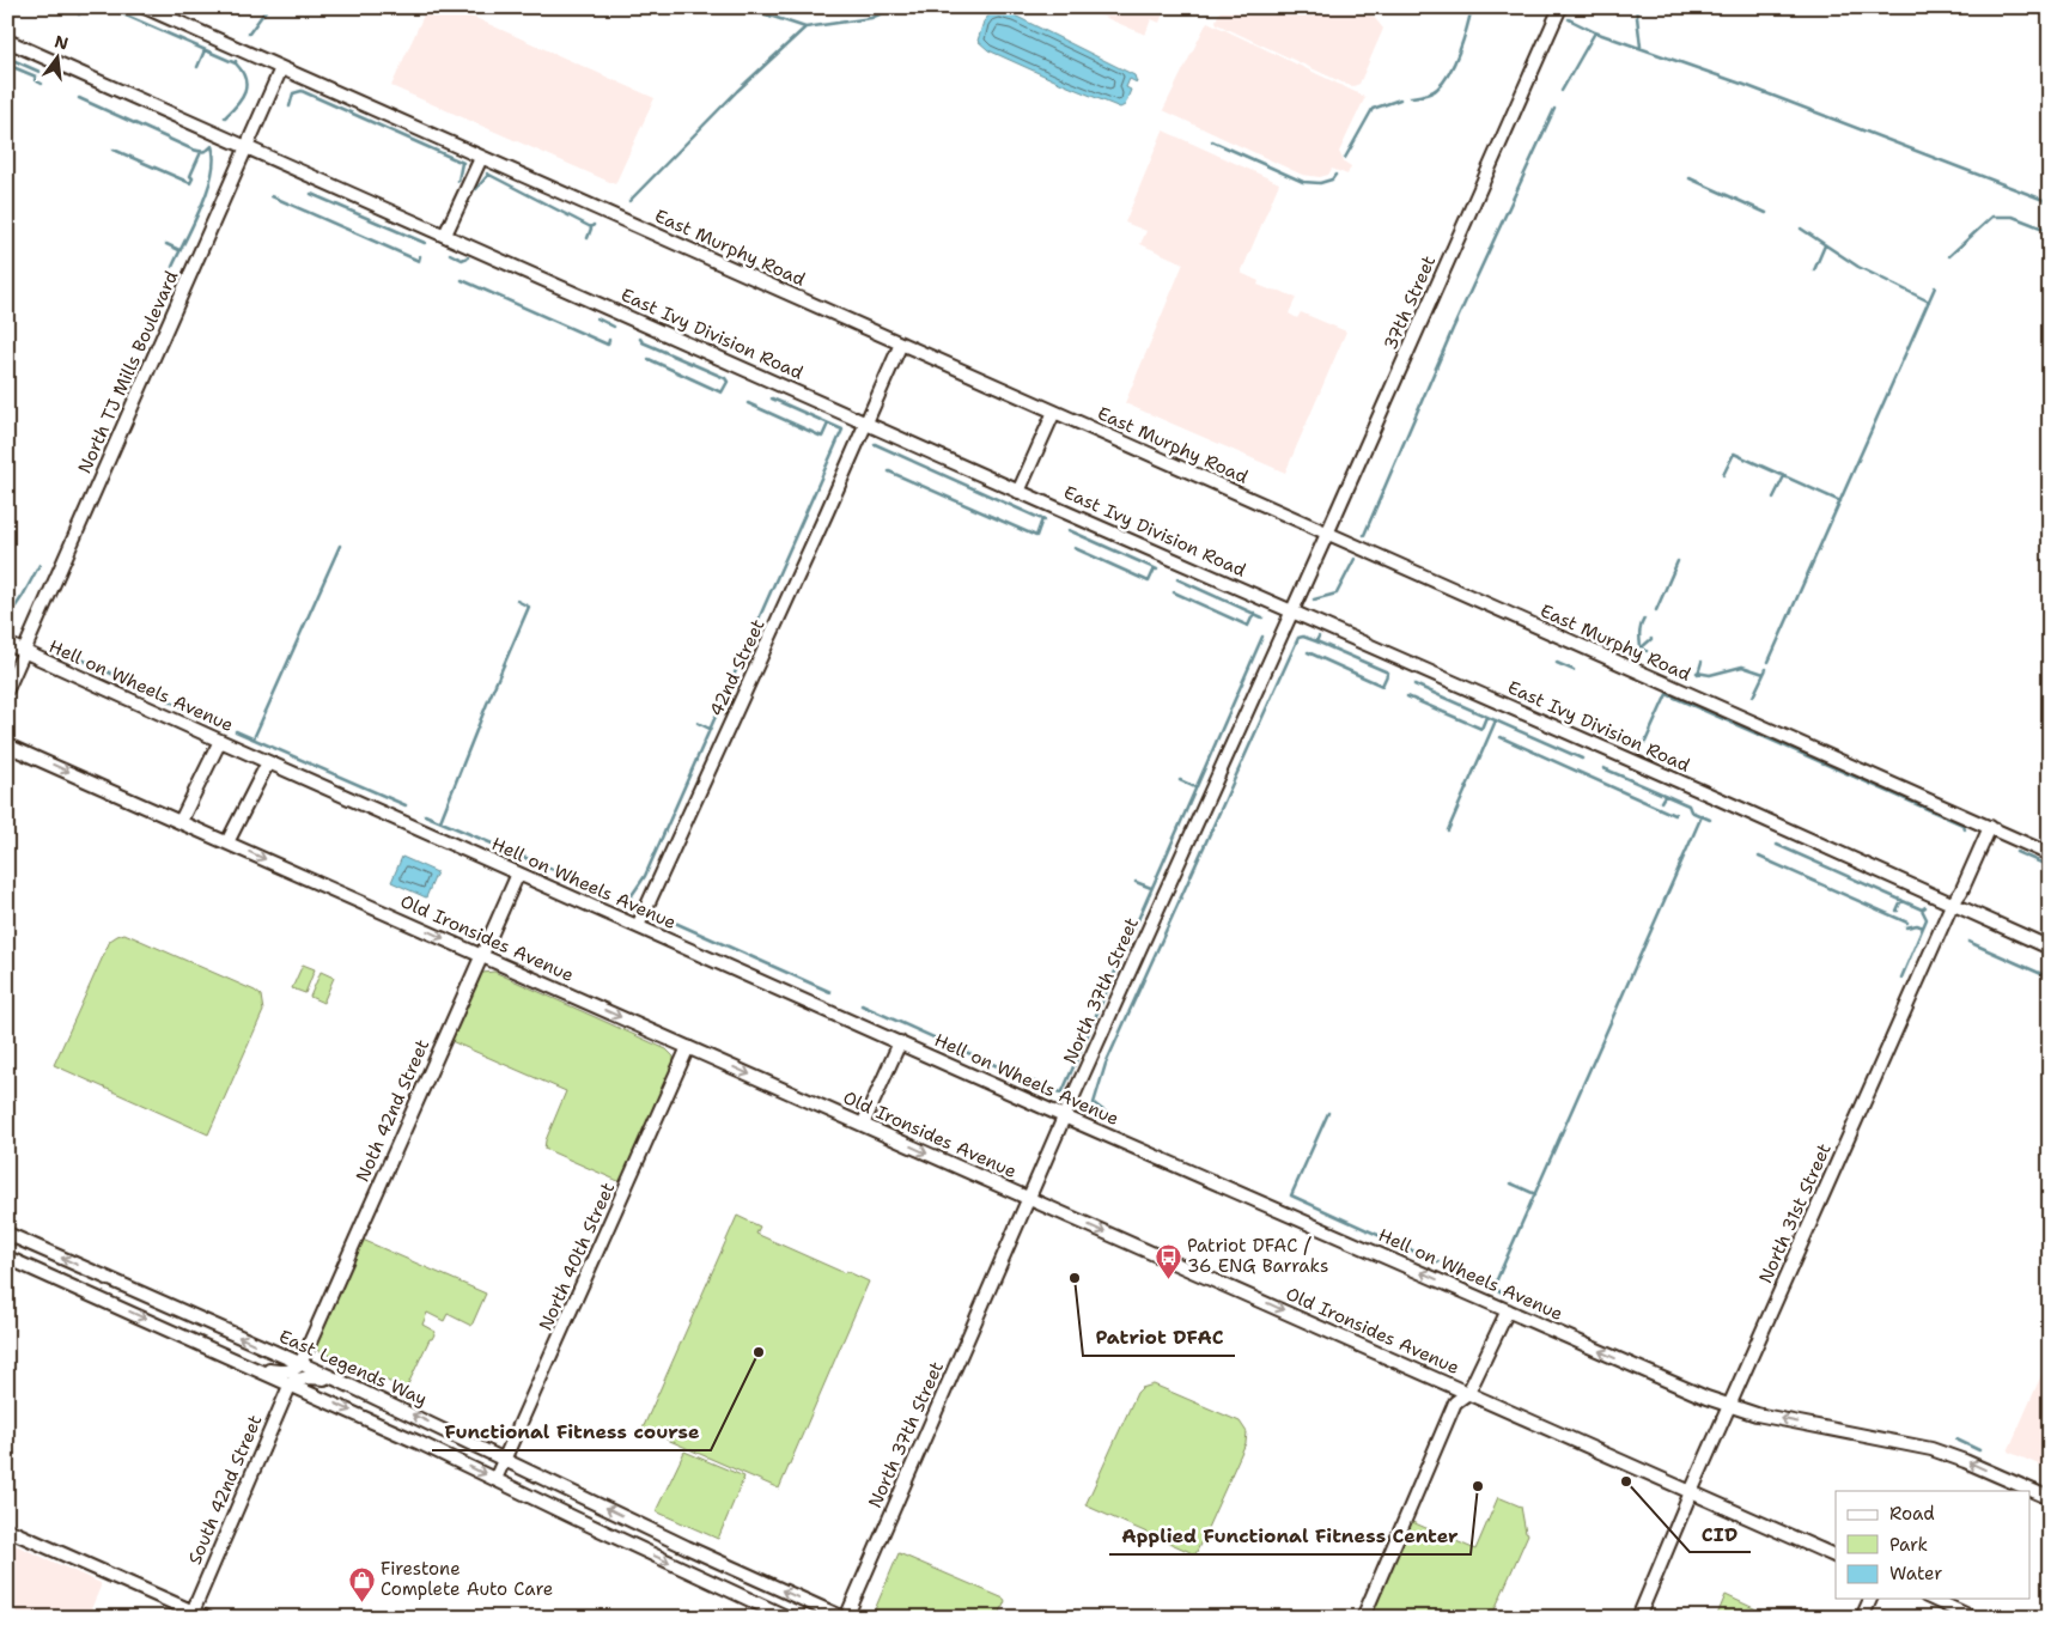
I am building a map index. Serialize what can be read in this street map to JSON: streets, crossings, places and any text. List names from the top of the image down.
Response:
{
  "streets": {
    "street": [
      "East Murphy Road",
      "37th Street",
      "East Ivy Division Road",
      "North TJ Mills Boulevard",
      "42nd Street",
      "Hell on Wheels Avenue",
      "Old Ironsides Avenue",
      "North 37th Street",
      "Noth 42nd Street",
      "North 31st Street",
      "North 40th Street",
      "East Legends Way",
      "South 42nd Street"
    ]
  },
  "crossings": [
    ["East Murphy Road", "37th Street"],
    ["East Murphy Road", "North TJ Mills Boulevard"],
    ["East Murphy Road", "42nd Street"],
    ["East Murphy Road", "North 31st Street"],
    ["37th Street", "East Ivy Division Road"],
    ["37th Street", "North 37th Street"],
    ["East Ivy Division Road", "North TJ Mills Boulevard"],
    ["East Ivy Division Road", "42nd Street"],
    ["East Ivy Division Road", "North 37th Street"],
    ["East Ivy Division Road", "North 31st Street"],
    ["North TJ Mills Boulevard", "Hell on Wheels Avenue"],
    ["42nd Street", "Hell on Wheels Avenue"],
    ["Hell on Wheels Avenue", "North 37th Street"],
    ["Hell on Wheels Avenue", "Noth 42nd Street"],
    ["Hell on Wheels Avenue", "North 31st Street"],
    ["Old Ironsides Avenue", "North 37th Street"],
    ["Old Ironsides Avenue", "Noth 42nd Street"],
    ["Old Ironsides Avenue", "North 31st Street"],
    ["Old Ironsides Avenue", "North 40th Street"],
    ["North 37th Street", "East Legends Way"],
    ["Noth 42nd Street", "East Legends Way"],
    ["North 40th Street", "East Legends Way"]
  ],
  "one_way": ["Hell on Wheels Avenue", "Old Ironsides Avenue"],
  "places": {
    "other": [
      "Patriot DFAC",
      "Functional Fitness course",
      "CID",
      "Applied Functional Fitness Center"
    ],
    "bus stop": ["Patriot DFAC / 36 ENG Barraks"],
    "shop": ["Firestone Complete Auto Care"]
  },
  "legend": ["Road", "Park", "Water"],
  "north": "top"
}
